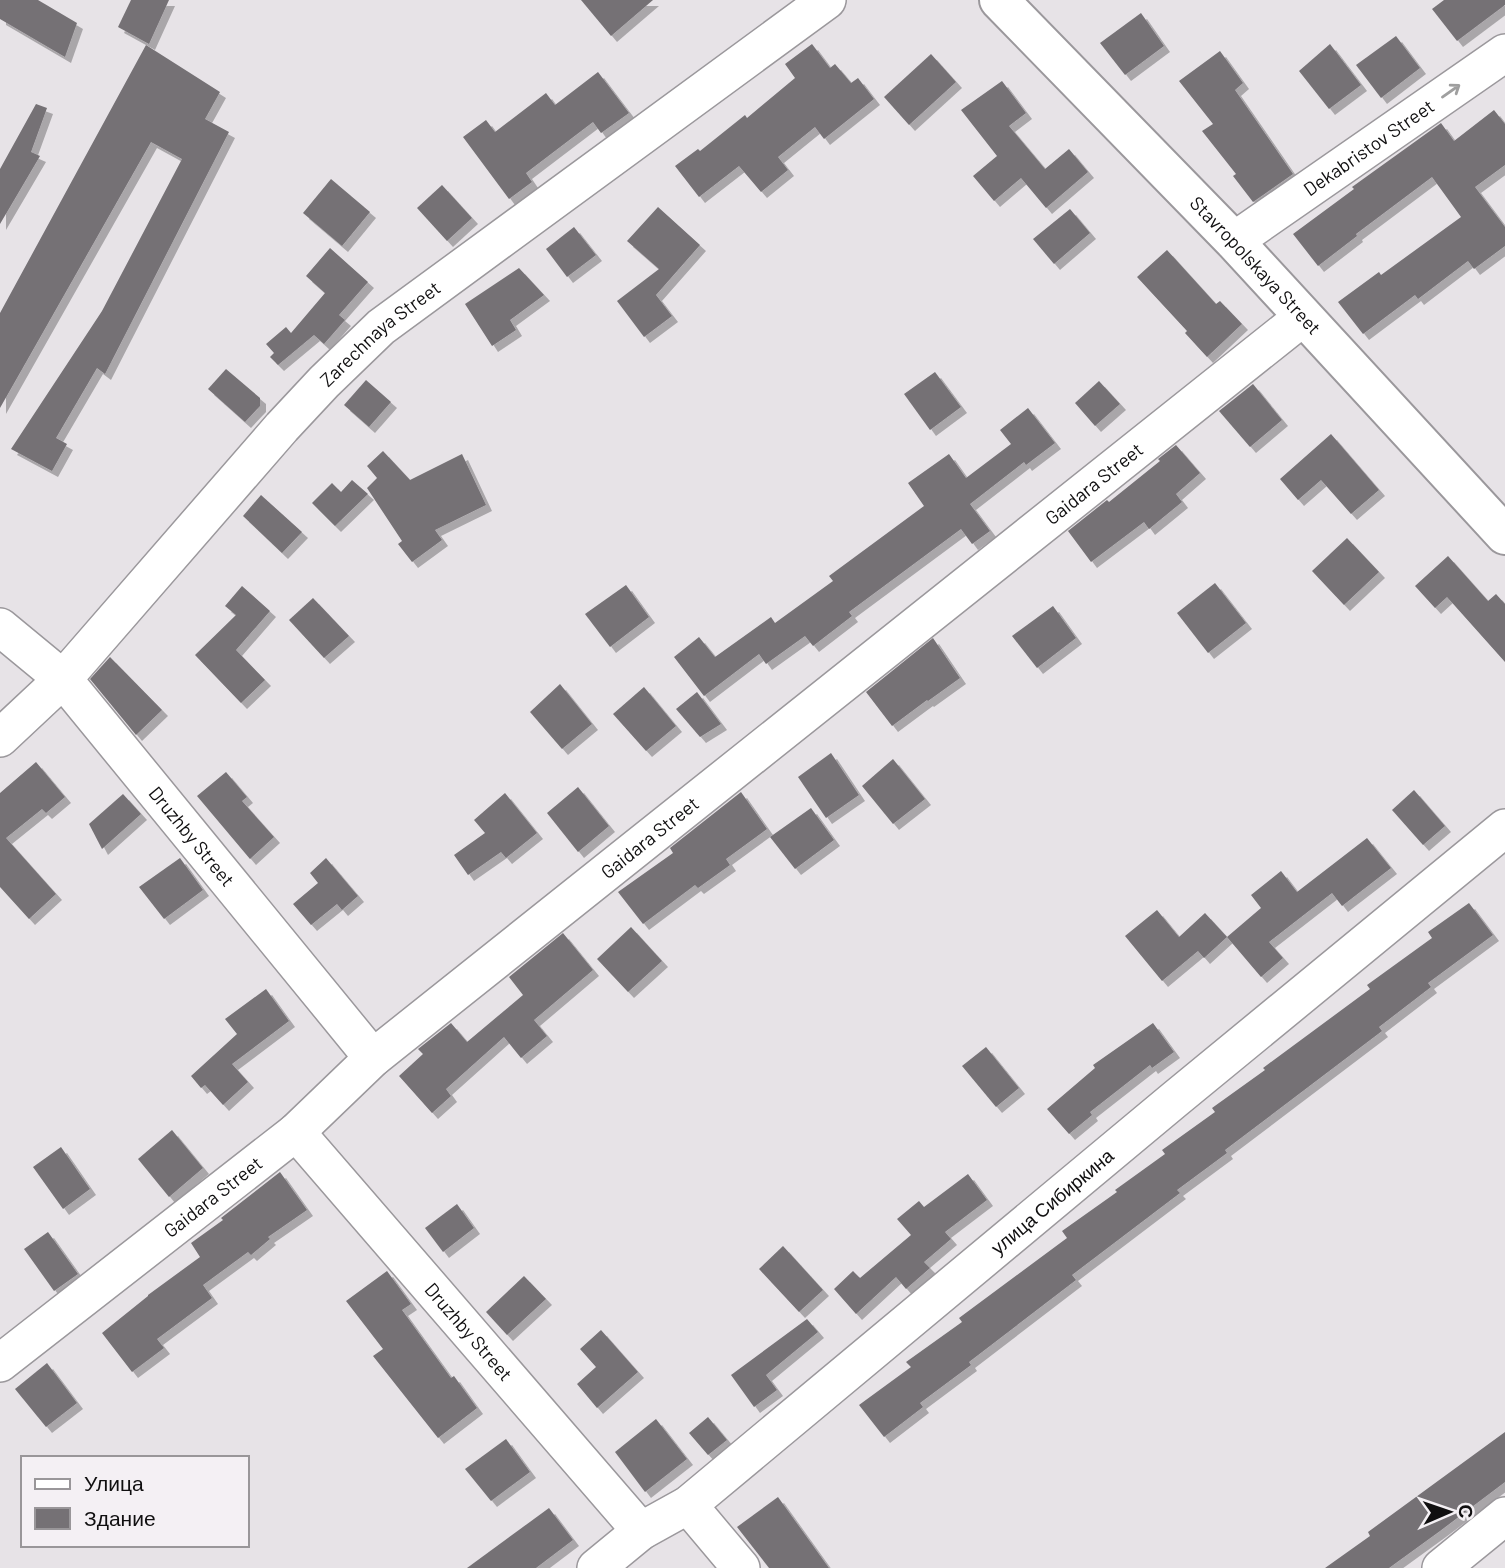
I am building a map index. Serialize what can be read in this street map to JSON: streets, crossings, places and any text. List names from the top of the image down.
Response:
{
  "streets": {
    "main road": ["Stavropolskaya Street"],
    "street": [
      "Dekabristov Street",
      "Zarechnaya Street",
      "Gaidara Street",
      "Druzhby Street",
      "улица Сибиркина"
    ]
  },
  "crossings": [
    ["Dekabristov Street", "Stavropolskaya Street"],
    ["Stavropolskaya Street", "Gaidara Street"],
    ["Zarechnaya Street", "Druzhby Street"],
    ["Gaidara Street", "Druzhby Street"],
    ["Druzhby Street", "улица Сибиркина"]
  ],
  "one_way": ["Dekabristov Street"],
  "legend": ["Улица", "Здание"],
  "north": "right"
}
